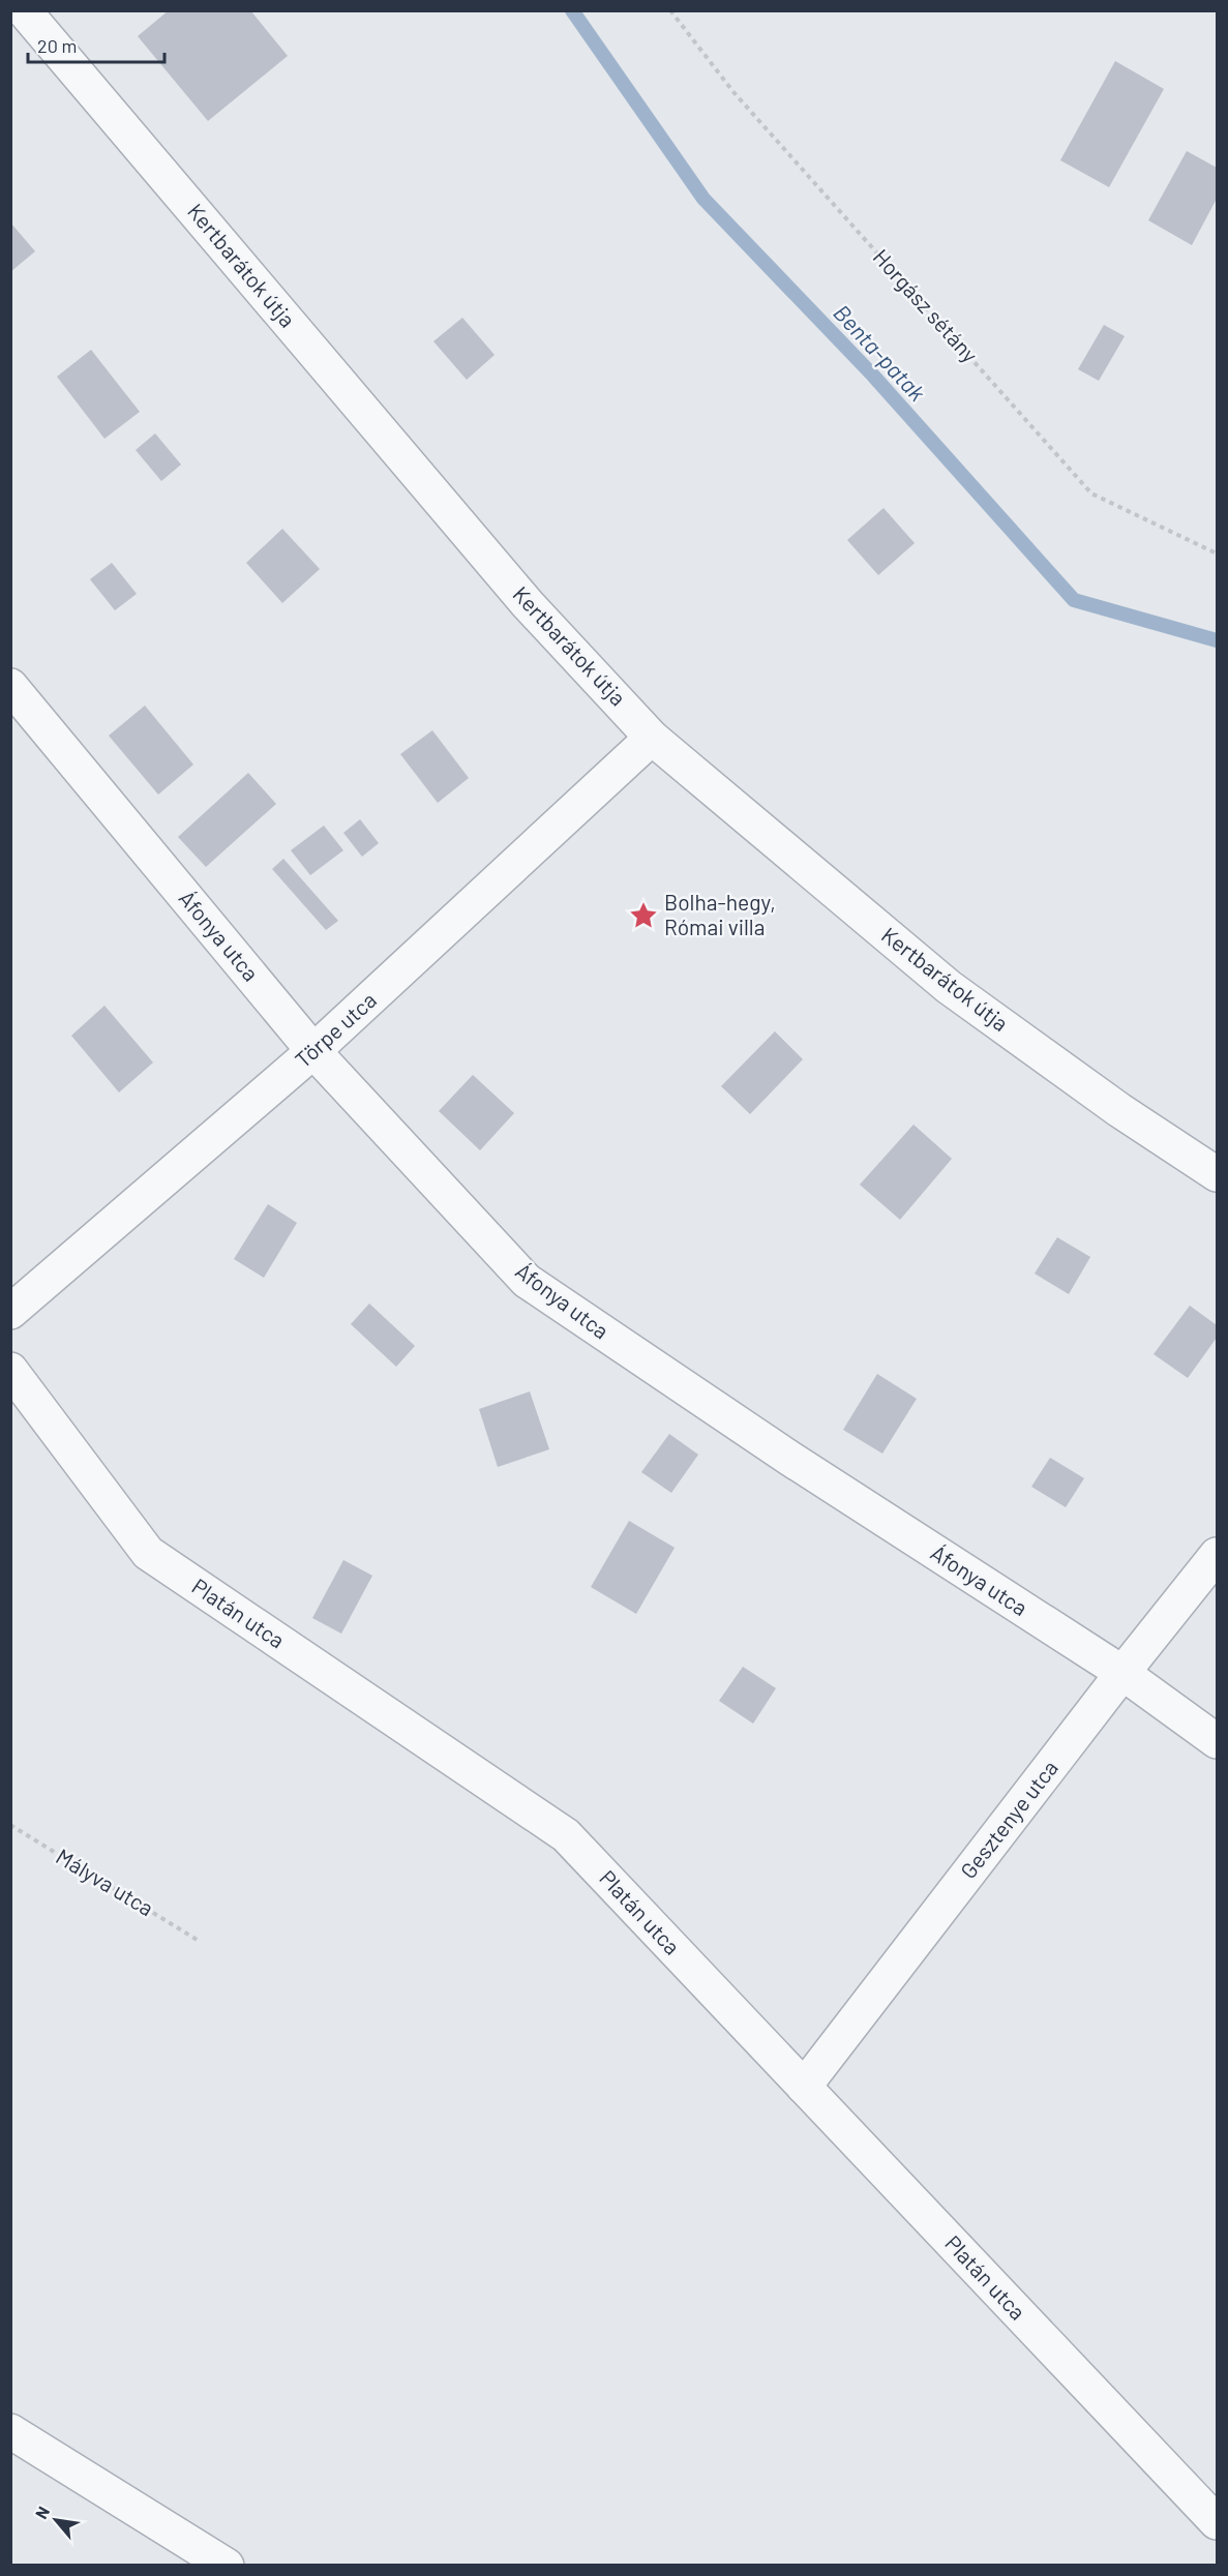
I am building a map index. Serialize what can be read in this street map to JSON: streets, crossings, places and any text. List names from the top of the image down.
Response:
{
  "streets": {
    "street": [
      "Kertbarátok útja",
      "Áfonya utca",
      "Törpe utca",
      "Platán utca",
      "Gesztenye utca"
    ],
    "path": ["Horgász sétány", "Mályva utca"]
  },
  "crossings": [
    ["Kertbarátok útja", "Törpe utca"],
    ["Áfonya utca", "Törpe utca"],
    ["Áfonya utca", "Gesztenye utca"],
    ["Platán utca", "Gesztenye utca"]
  ],
  "water": ["Benta-patak"],
  "places": {
    "place": ["Bolha-hegy, Római villa"]
  },
  "scale_bar": "20 m",
  "north": "top left"
}
